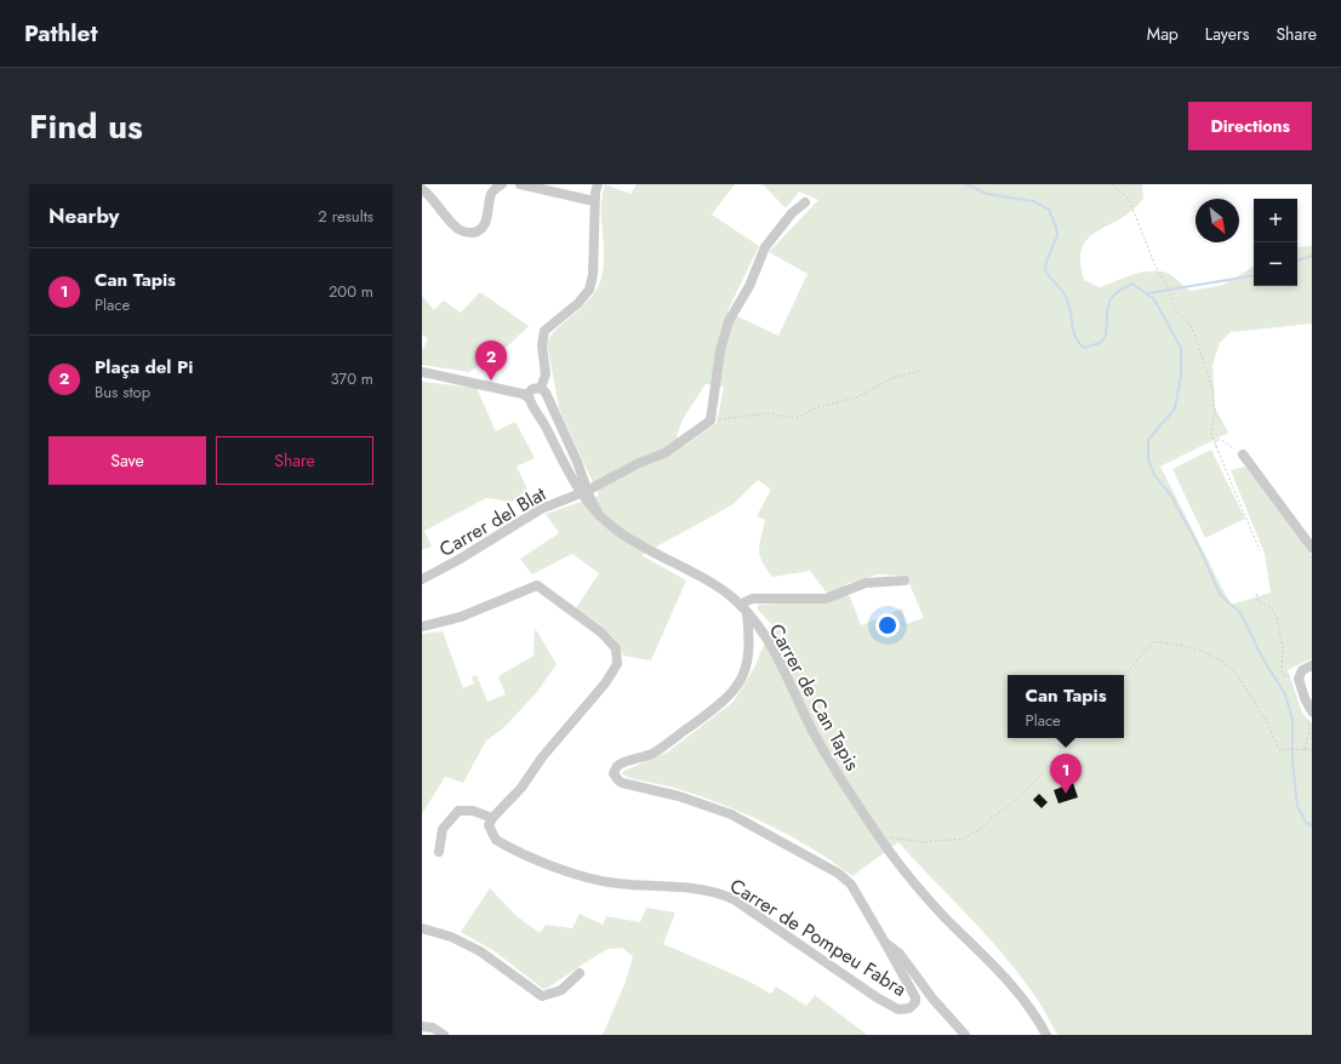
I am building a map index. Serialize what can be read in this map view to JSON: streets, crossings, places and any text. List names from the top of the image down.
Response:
{
  "streets": {
    "street": ["Carrer del Blat", "Carrer de Can Tapis", "Carrer de Pompeu Fabra"]
  },
  "crossings": [
    ["Carrer del Blat", "Carrer de Can Tapis"]
  ],
  "north": "bottom right",
  "page": {
    "header": "Pathlet",
    "nav": ["Map", "Layers", "Share"],
    "title": "Find us",
    "buttons": [
      "Directions",
      ["Save", "Share"]
    ],
    "heading": ["Nearby", "2 results"],
    "map_buttons": ["+", "−"],
    "list": [
      {
        "mark": "1",
        "name": "Can Tapis",
        "note": "Place",
        "value": "200 m"
      },
      {
        "mark": "2",
        "name": "Plaça del Pi",
        "note": "Bus stop",
        "value": "370 m"
      }
    ],
    "pins": ["2", "1"],
    "popup": ["Can Tapis", "Place"]
  }
}
